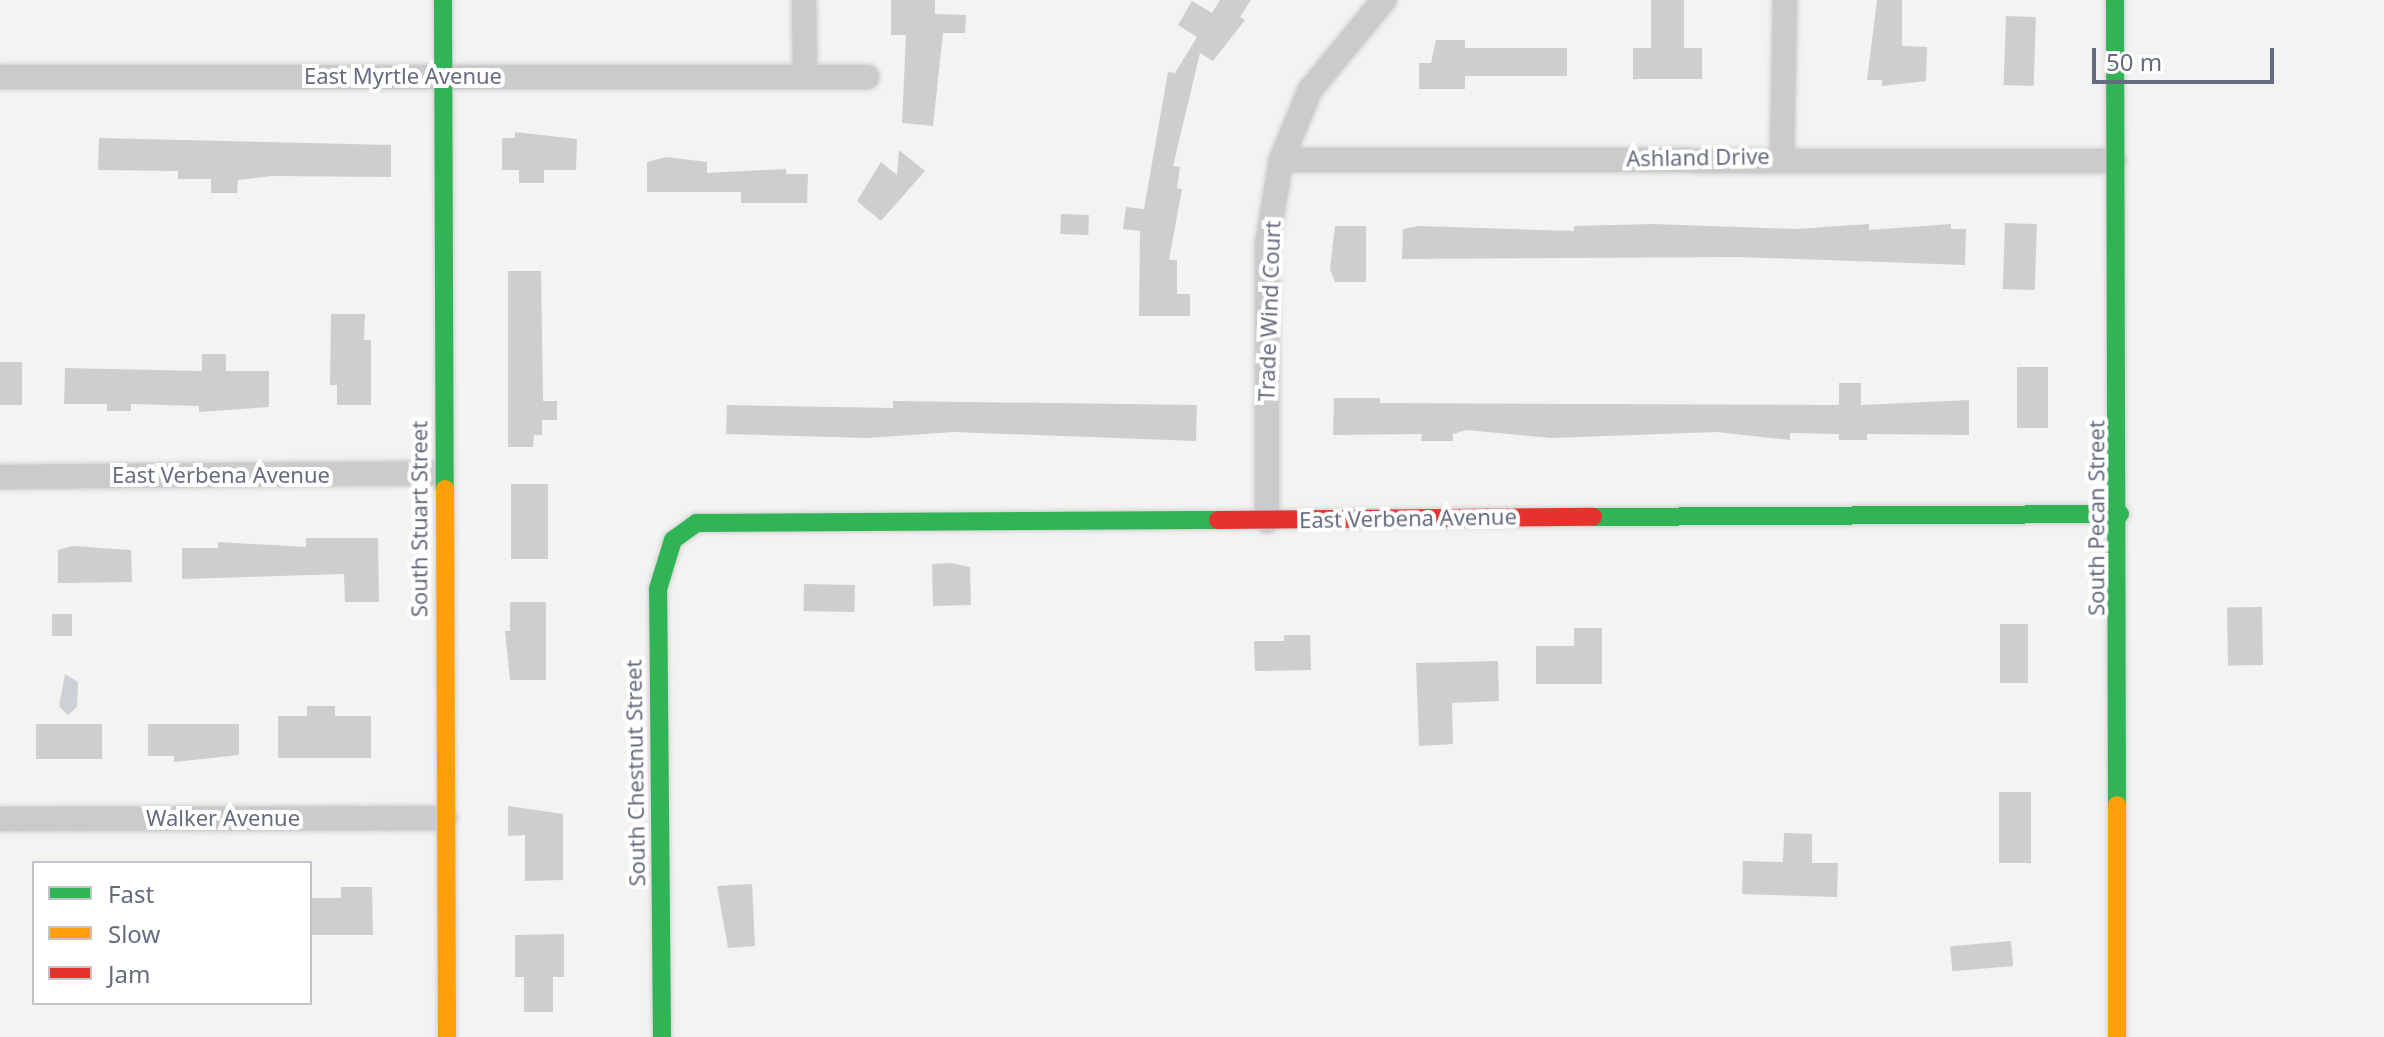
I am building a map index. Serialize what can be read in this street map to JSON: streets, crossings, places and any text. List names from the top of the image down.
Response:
{
  "streets": {
    "street": [
      "East Myrtle Avenue",
      "Ashland Drive",
      "Trade Wind Court",
      "East Verbena Avenue",
      "South Pecan Street",
      "South Stuart Street",
      "South Chestnut Street",
      "Walker Avenue"
    ]
  },
  "crossings": [
    ["East Myrtle Avenue", "South Stuart Street"],
    ["Ashland Drive", "Trade Wind Court"],
    ["Ashland Drive", "South Pecan Street"],
    ["Trade Wind Court", "East Verbena Avenue"],
    ["East Verbena Avenue", "South Pecan Street"],
    ["East Verbena Avenue", "South Stuart Street"],
    ["East Verbena Avenue", "South Chestnut Street"],
    ["South Stuart Street", "Walker Avenue"]
  ],
  "legend": ["Fast", "Slow", "Jam"],
  "scale_bar": "50 m"
}
